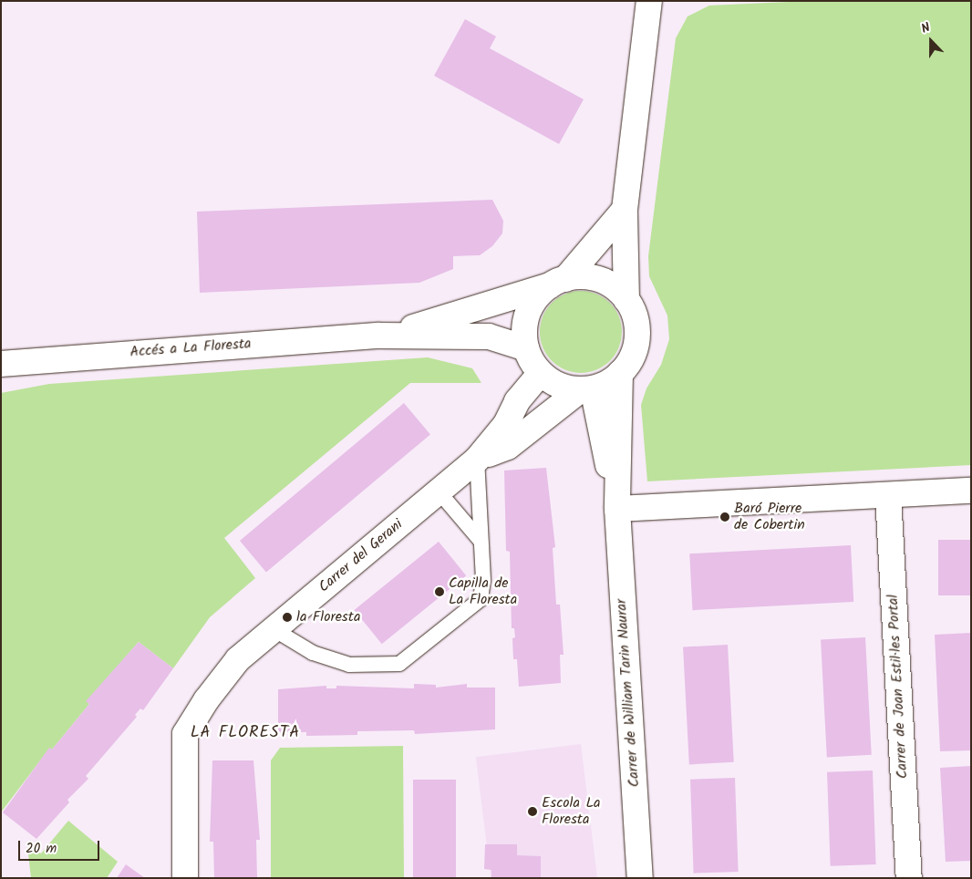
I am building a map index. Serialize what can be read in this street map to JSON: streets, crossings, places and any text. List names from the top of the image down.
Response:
{
  "streets": {
    "street": [
      "Accés a La Floresta",
      "Carrer del Gerani",
      "Carrer de Joan Estil·les Portal",
      "Carrer de William Tarin Naurar"
    ]
  },
  "crossings": [
    ["Accés a La Floresta", "Carrer del Gerani"],
    ["Accés a La Floresta", "Carrer de William Tarin Naurar"],
    ["Carrer del Gerani", "Carrer de William Tarin Naurar"]
  ],
  "districts": ["LA FLORESTA"],
  "places": [
    "Baró Pierre de Cobertin",
    "Capilla de La Floresta",
    "la Floresta",
    "Escola La Floresta"
  ],
  "scale_bar": "20 m",
  "north": "top"
}
